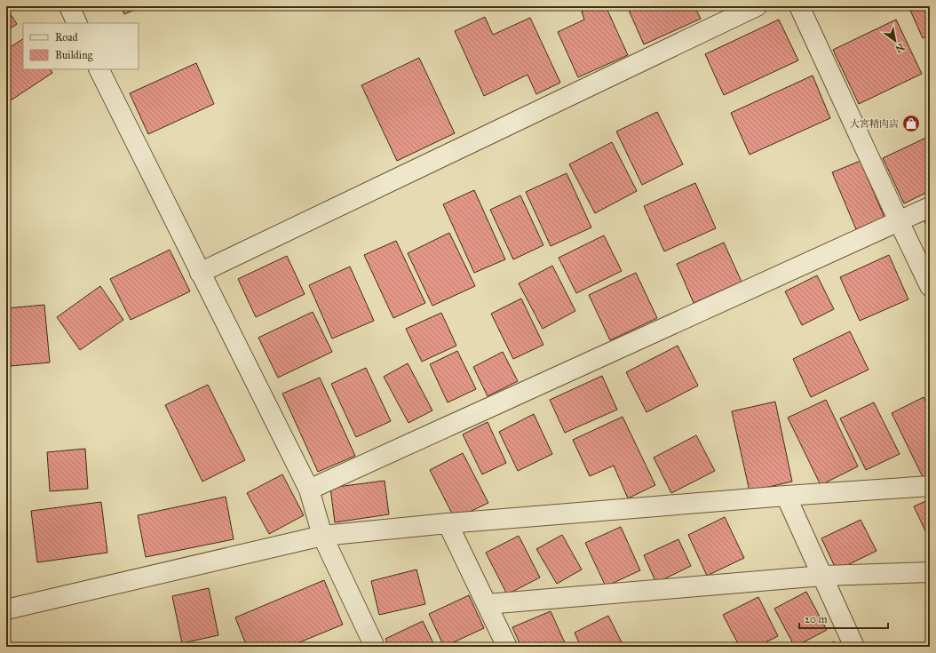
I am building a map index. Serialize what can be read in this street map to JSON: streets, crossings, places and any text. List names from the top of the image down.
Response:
{
  "places": {
    "shop": ["大宮精肉店"]
  },
  "legend": ["Road", "Building"],
  "scale_bar": "20 m",
  "north": "bottom right"
}
